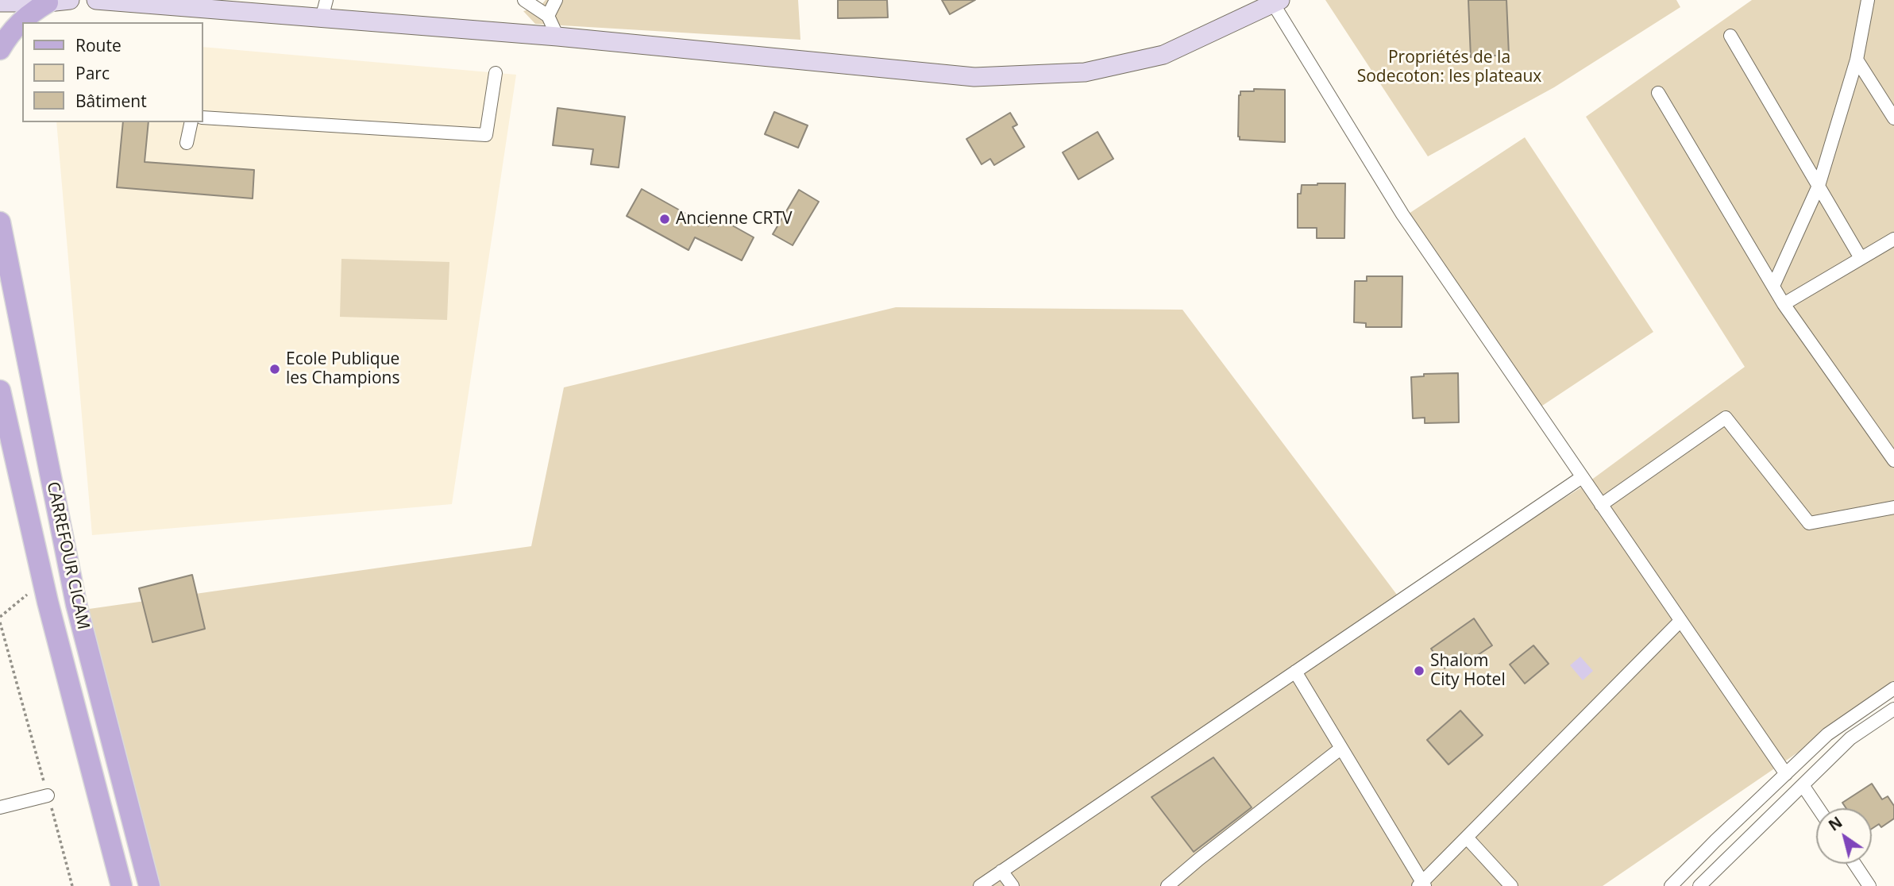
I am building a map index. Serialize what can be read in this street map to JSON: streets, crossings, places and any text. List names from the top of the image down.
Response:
{
  "streets": {
    "main road": ["CARREFOUR CICAM"]
  },
  "parks": ["Propriétés de la Sodecoton: les plateaux"],
  "places": ["Ancienne CRTV", "Ecole Publique les Champions", "Shalom City Hotel"],
  "legend": ["Route", "Parc", "Bâtiment"],
  "north": "top left"
}
